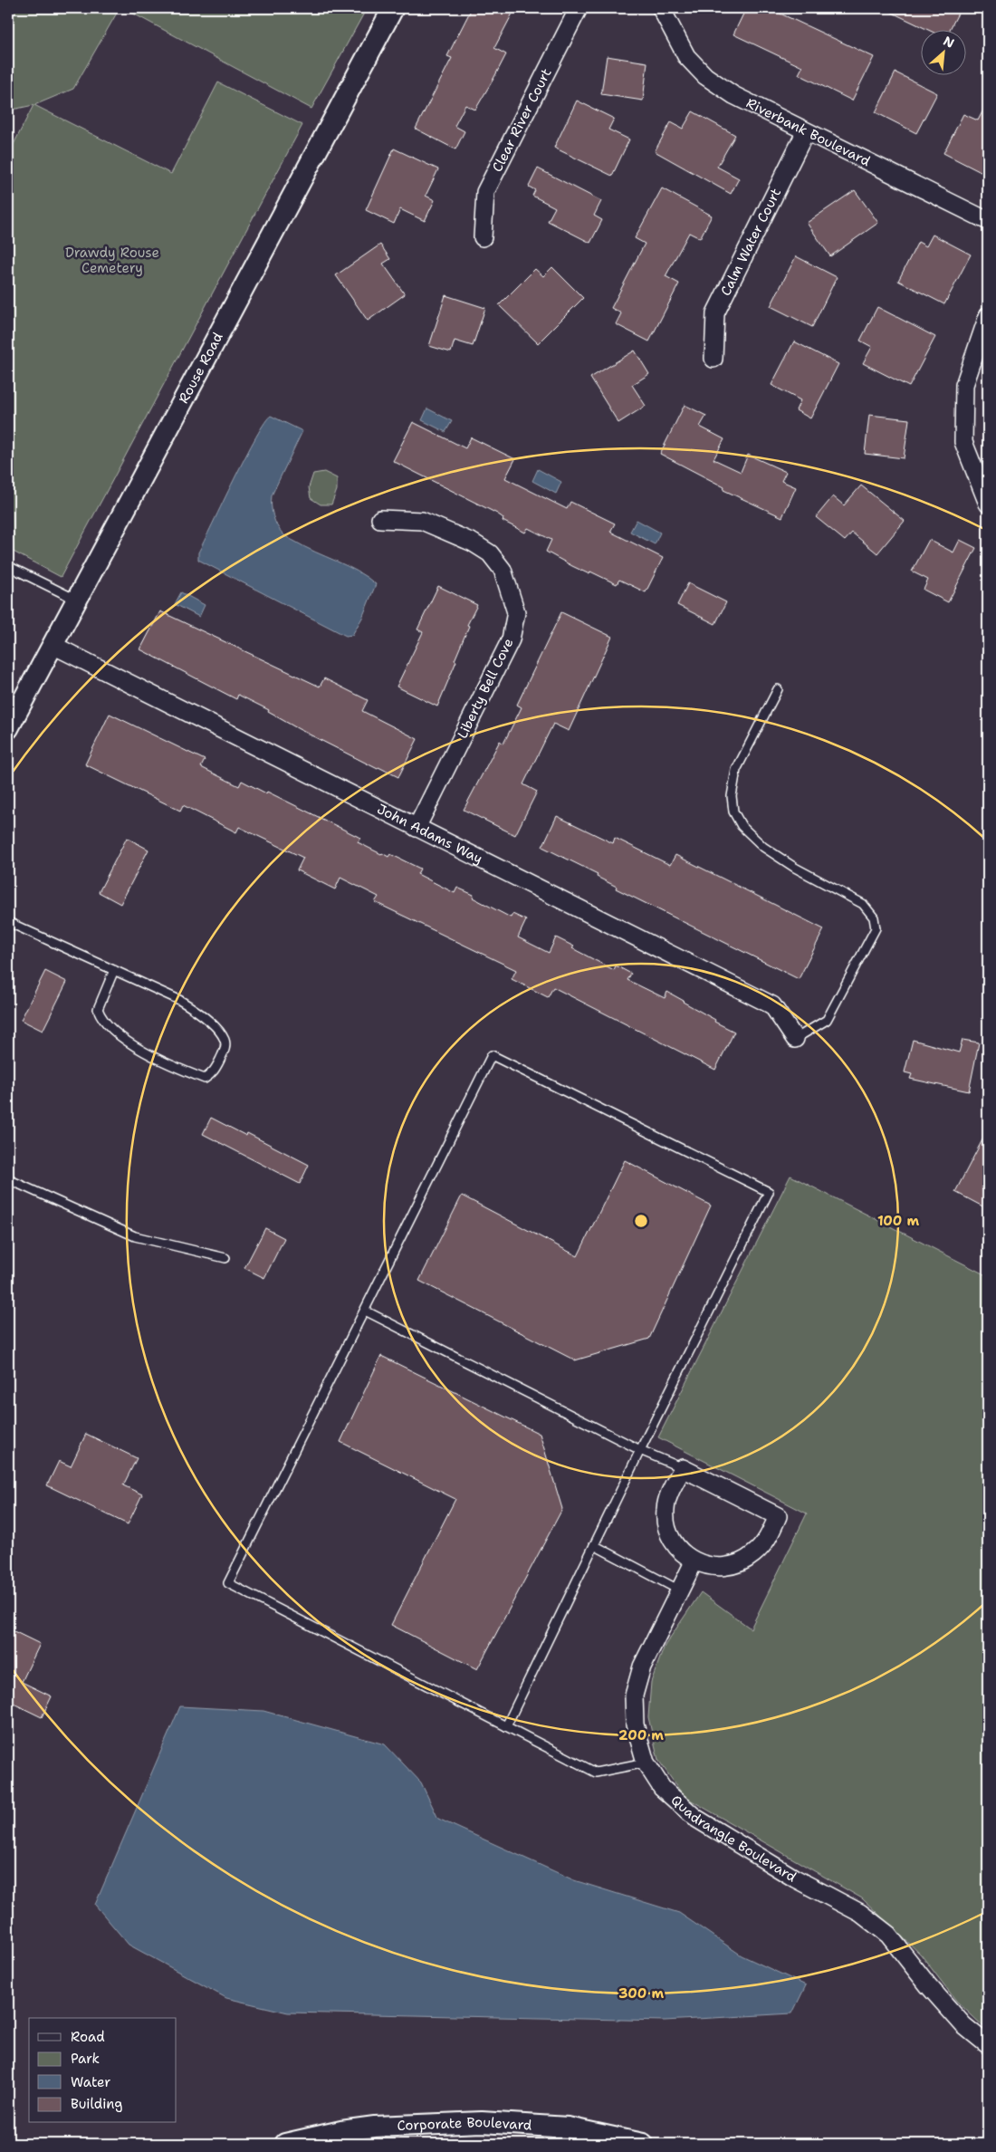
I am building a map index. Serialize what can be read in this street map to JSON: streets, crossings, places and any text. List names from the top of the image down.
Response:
{
  "streets": {
    "street": [
      "Clear River Court",
      "Riverbank Boulevard",
      "Calm Water Court",
      "Rouse Road",
      "Liberty Bell Cove",
      "John Adams Way",
      "Quadrangle Boulevard",
      "Corporate Boulevard"
    ]
  },
  "crossings": [
    ["Riverbank Boulevard", "Calm Water Court"],
    ["Rouse Road", "John Adams Way"],
    ["Liberty Bell Cove", "John Adams Way"]
  ],
  "parks": ["Drawdy Rouse Cemetery"],
  "legend": [
    "Road",
    "Park",
    "Water",
    "Building"
  ],
  "north": "top right",
  "rings": ["100 m", "200 m", "300 m"]
}
